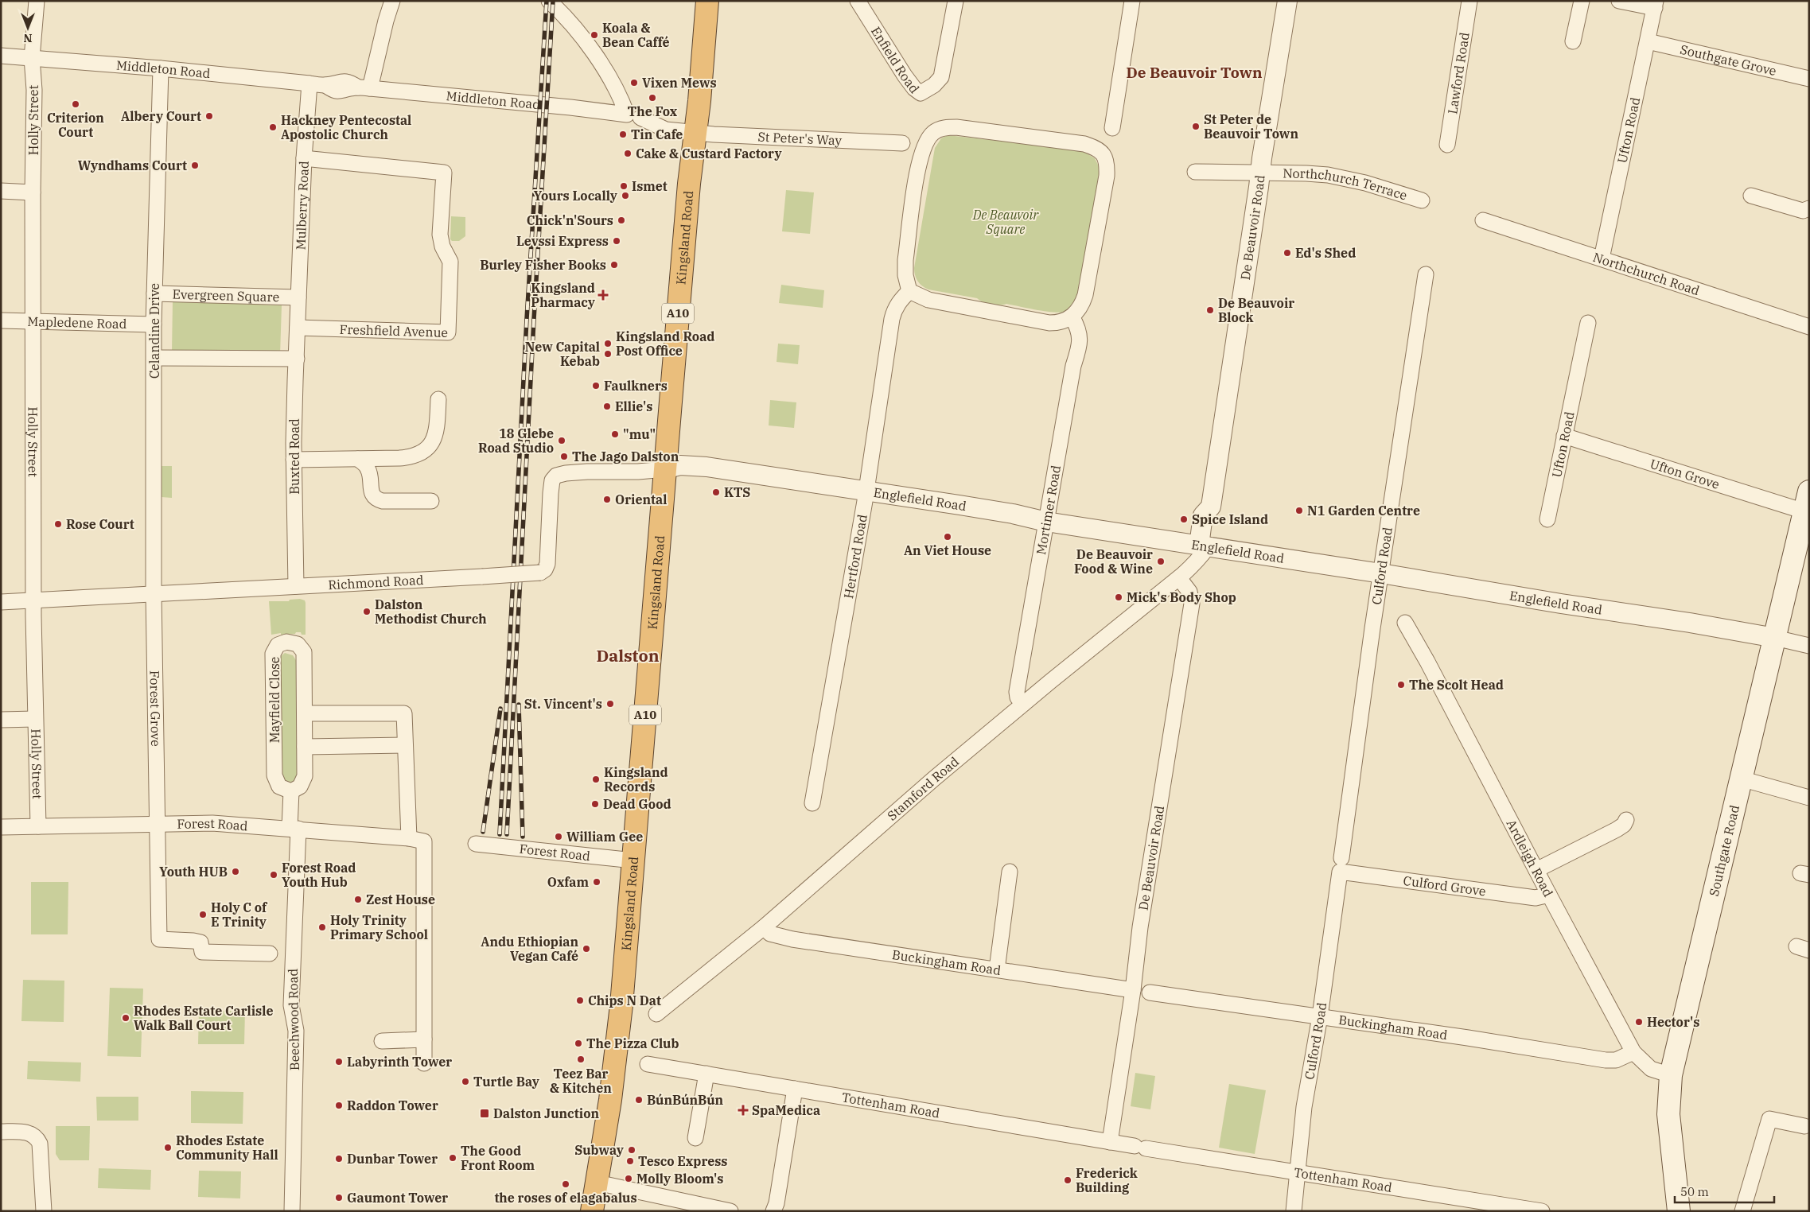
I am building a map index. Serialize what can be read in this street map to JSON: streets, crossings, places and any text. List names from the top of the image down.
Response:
{
  "streets": {
    "highway": ["Kingsland Road", "A10"],
    "main road": ["Southgate Road"],
    "street": [
      "Enfield Road",
      "Southgate Grove",
      "Middleton Road",
      "Lawford Road",
      "Holly Street",
      "Ufton Road",
      "St Peter's Way",
      "Northchurch Terrace",
      "Mulberry Road",
      "De Beauvoir Road",
      "Northchurch Road",
      "Evergreen Square",
      "Mapledene Road",
      "Freshfield Avenue",
      "Celandine Drive",
      "Buxted Road",
      "Ufton Grove",
      "Englefield Road",
      "Mortimer Road",
      "Hertford Road",
      "Culford Road",
      "Richmond Road",
      "Mayfield Close",
      "Forest Grove",
      "Stamford Road",
      "Forest Road",
      "Ardleigh Road",
      "Culford Grove",
      "Buckingham Road",
      "Beechwood Road",
      "Tottenham Road"
    ]
  },
  "crossings": [
    ["Southgate Grove", "Ufton Road"],
    ["Middleton Road", "Holly Street"],
    ["Middleton Road", "St Peter's Way"],
    ["Middleton Road", "Mulberry Road"],
    ["Middleton Road", "Kingsland Road"],
    ["Middleton Road", "Celandine Drive"],
    ["Holly Street", "Mapledene Road"],
    ["Holly Street", "Richmond Road"],
    ["Holly Street", "Forest Road"],
    ["Ufton Road", "Northchurch Road"],
    ["Ufton Road", "Ufton Grove"],
    ["St Peter's Way", "Kingsland Road"],
    ["Northchurch Terrace", "De Beauvoir Road"],
    ["Mulberry Road", "Evergreen Square"],
    ["Mulberry Road", "Freshfield Avenue"],
    ["Mulberry Road", "Buxted Road"],
    ["De Beauvoir Road", "Englefield Road"],
    ["De Beauvoir Road", "Stamford Road"],
    ["De Beauvoir Road", "Buckingham Road"],
    ["De Beauvoir Road", "Tottenham Road"],
    ["Kingsland Road", "Englefield Road"],
    ["Kingsland Road", "Richmond Road"],
    ["Kingsland Road", "Forest Road"],
    ["Evergreen Square", "Celandine Drive"],
    ["Mapledene Road", "Celandine Drive"],
    ["Freshfield Avenue", "Buxted Road"],
    ["Celandine Drive", "Richmond Road"],
    ["Celandine Drive", "Forest Grove"],
    ["Buxted Road", "Richmond Road"],
    ["Ufton Grove", "Southgate Road"],
    ["Englefield Road", "Mortimer Road"],
    ["Englefield Road", "Hertford Road"],
    ["Englefield Road", "Culford Road"],
    ["Englefield Road", "Richmond Road"],
    ["Englefield Road", "Stamford Road"],
    ["Englefield Road", "Southgate Road"],
    ["Mortimer Road", "Stamford Road"],
    ["Culford Road", "Culford Grove"],
    ["Culford Road", "Buckingham Road"],
    ["Culford Road", "Tottenham Road"],
    ["Richmond Road", "Forest Grove"],
    ["Forest Grove", "Forest Road"],
    ["Stamford Road", "Buckingham Road"],
    ["Forest Road", "Beechwood Road"],
    ["Southgate Road", "Ardleigh Road"],
    ["Ardleigh Road", "Culford Grove"],
    ["Ardleigh Road", "Buckingham Road"]
  ],
  "districts": ["De Beauvoir Town", "Dalston"],
  "parks": ["De Beauvoir Square"],
  "places": {
    "other": [
      "Koala & Bean Caffé",
      "Vixen Mews",
      "The Fox",
      "Criterion Court",
      "Albery Court",
      "St Peter de Beauvoir Town",
      "Hackney Pentecostal Apostolic Church",
      "Tin Cafe",
      "Cake & Custard Factory",
      "Wyndhams Court",
      "Ismet",
      "Yours Locally",
      "Chick'n'Sours",
      "Levssi Express",
      "Ed's Shed",
      "Burley Fisher Books",
      "De Beauvoir Block",
      "Kingsland Road Post Office",
      "New Capital Kebab",
      "Faulkners",
      "Ellie's",
      "\"mu\"",
      "18 Glebe Road Studio",
      "The Jago Dalston",
      "KTS",
      "Oriental",
      "N1 Garden Centre",
      "Spice Island",
      "Rose Court",
      "An Viet House",
      "De Beauvoir Food & Wine",
      "Mick's Body Shop",
      "Dalston Methodist Church",
      "The Scolt Head",
      "St. Vincent's",
      "Kingsland Records",
      "Dead Good",
      "William Gee",
      "Youth HUB",
      "Forest Road Youth Hub",
      "Oxfam",
      "Zest House",
      "Holy C of E Trinity",
      "Holy Trinity Primary School",
      "Andu Ethiopian Vegan Café",
      "Chips N Dat",
      "Rhodes Estate Carlisle Walk Ball Court",
      "Hector's",
      "The Pizza Club",
      "Teez Bar & Kitchen",
      "Labyrinth Tower",
      "Turtle Bay",
      "BúnBúnBún",
      "Raddon Tower",
      "Rhodes Estate Community Hall",
      "Subway",
      "The Good Front Room",
      "Dunbar Tower",
      "Tesco Express",
      "Molly Bloom's",
      "Frederick Building",
      "the roses of elagabalus",
      "Gaumont Tower"
    ],
    "health": ["Kingsland Pharmacy", "SpaMedica"],
    "transit": ["Dalston Junction"]
  },
  "scale_bar": "50 m",
  "north": "bottom"
}
